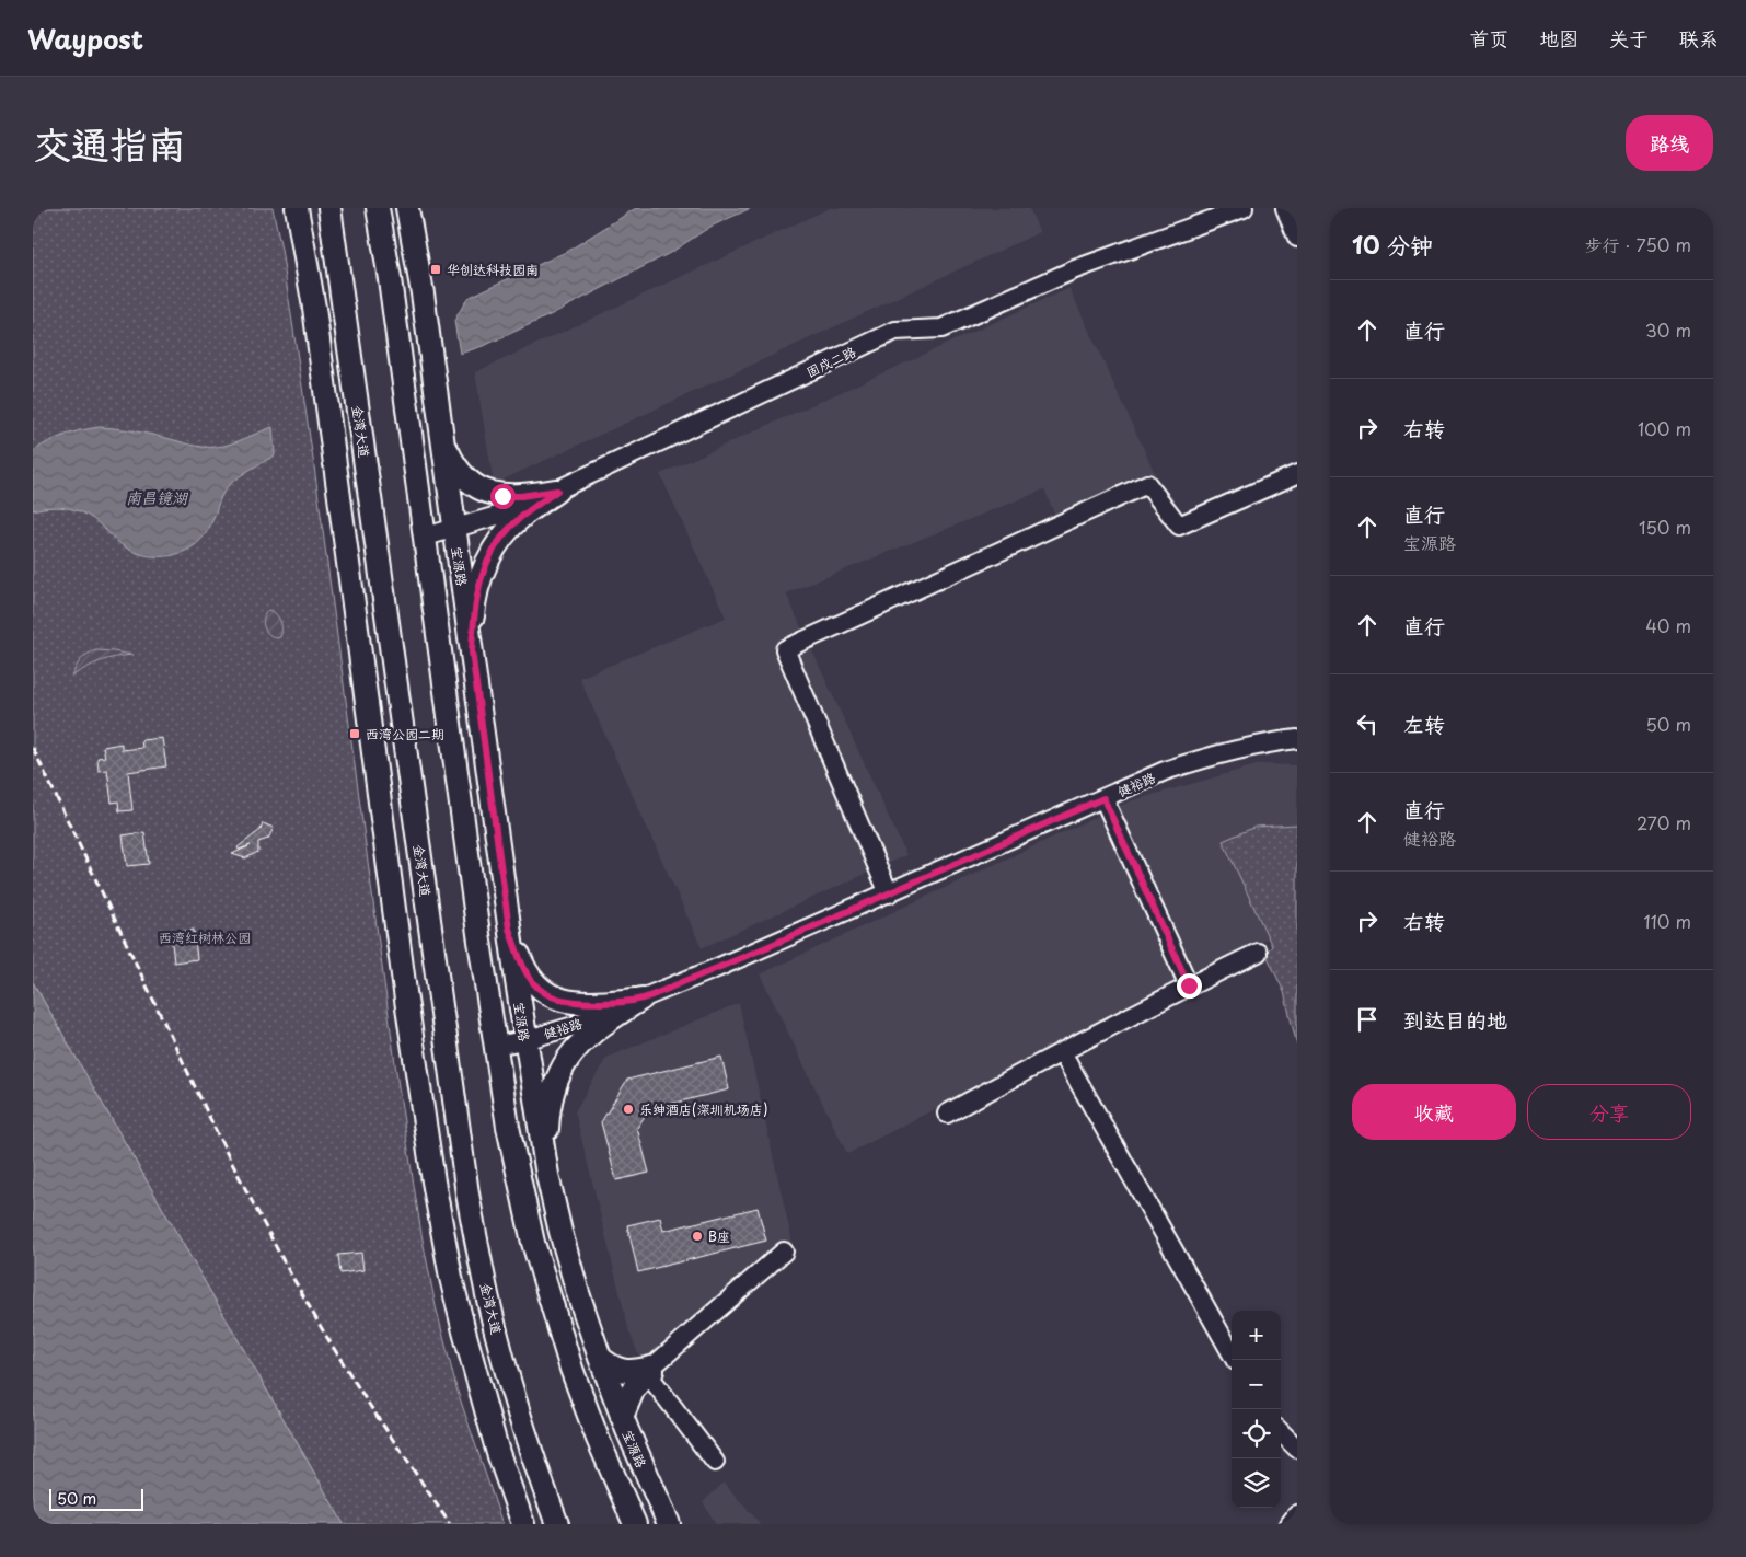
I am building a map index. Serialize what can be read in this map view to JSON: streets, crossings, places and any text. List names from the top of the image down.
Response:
{
  "streets": {
    "main road": ["金湾大道", "宝源路"],
    "street": ["固戍二路", "健裕路"]
  },
  "crossings": [
    ["固戍二路", "宝源路"],
    ["宝源路", "健裕路"]
  ],
  "water": ["南昌镜湖"],
  "parks": ["西湾红树林公园"],
  "places": {
    "transit": ["华创达科技园南", "西湾公园二期"],
    "other": ["乐绅酒店(深圳机场店)", "B座"]
  },
  "scale_bar": "50 m",
  "page": {
    "header": "Waypost",
    "nav": [
      "首页",
      "地图",
      "关于",
      "联系"
    ],
    "title": "交通指南",
    "buttons": [
      "路线",
      ["收藏", "分享"]
    ],
    "heading": ["10 分钟", "步行 · 750 m"],
    "list": [
      ["直行", "30 m"],
      ["右转", "100 m"],
      ["直行", "宝源路", "150 m"],
      ["直行", "40 m"],
      ["左转", "50 m"],
      ["直行", "健裕路", "270 m"],
      ["右转", "110 m"],
      "到达目的地"
    ],
    "map_buttons": ["+", "−"],
    "scale": "50 m"
  }
}
